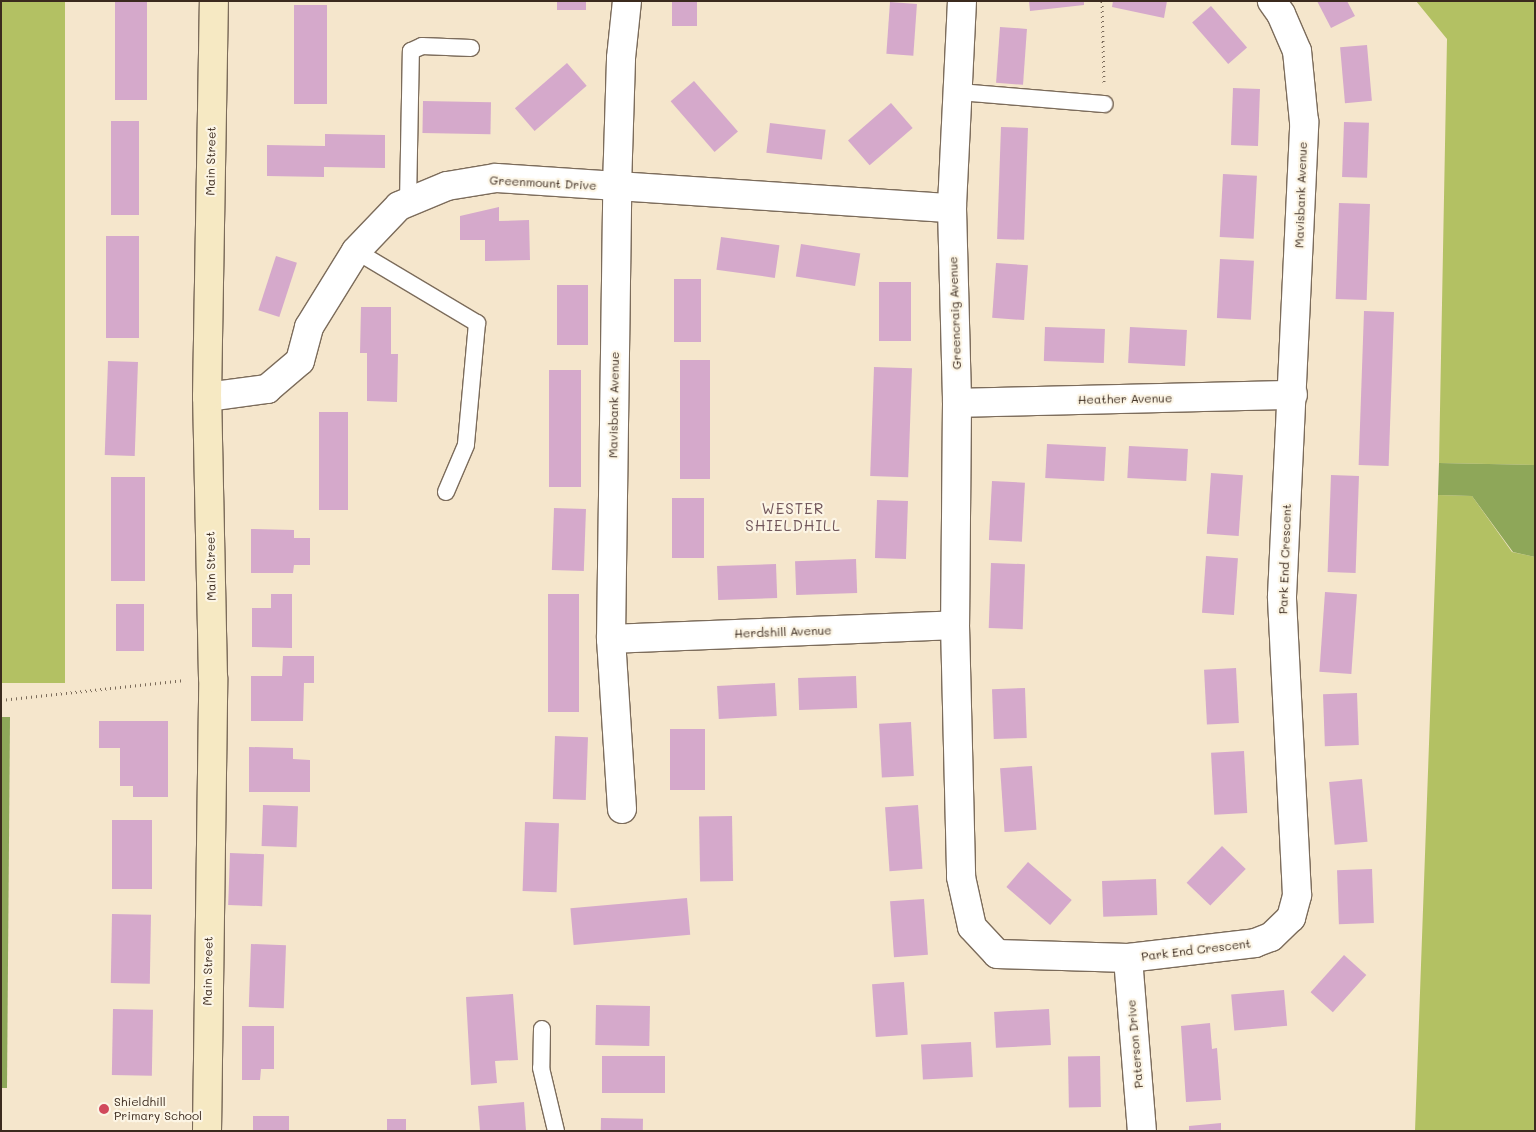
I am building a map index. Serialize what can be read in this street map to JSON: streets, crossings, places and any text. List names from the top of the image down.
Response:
{
  "streets": {
    "street": [
      "Main Street",
      "Greenmount Drive",
      "Mavisbank Avenue",
      "Greencraig Avenue",
      "Heather Avenue",
      "Park End Crescent",
      "Herdshill Avenue",
      "Paterson Drive"
    ]
  },
  "crossings": [
    ["Main Street", "Greenmount Drive"],
    ["Greenmount Drive", "Mavisbank Avenue"],
    ["Greenmount Drive", "Greencraig Avenue"],
    ["Mavisbank Avenue", "Heather Avenue"],
    ["Mavisbank Avenue", "Park End Crescent"],
    ["Mavisbank Avenue", "Herdshill Avenue"],
    ["Greencraig Avenue", "Heather Avenue"],
    ["Greencraig Avenue", "Park End Crescent"],
    ["Greencraig Avenue", "Herdshill Avenue"],
    ["Heather Avenue", "Park End Crescent"],
    ["Park End Crescent", "Herdshill Avenue"],
    ["Park End Crescent", "Paterson Drive"]
  ],
  "districts": ["WESTER SHIELDHILL"],
  "places": ["Shieldhill Primary School"]
}
